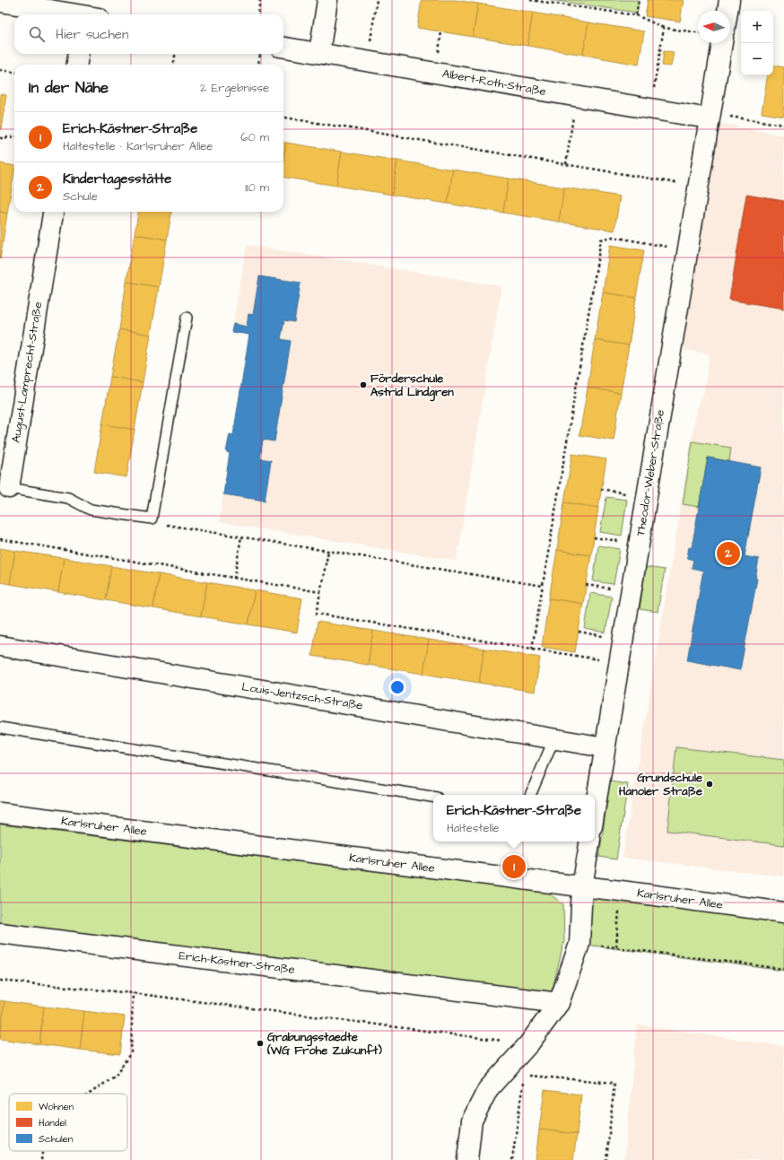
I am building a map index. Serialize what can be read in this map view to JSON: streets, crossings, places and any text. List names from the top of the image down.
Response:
{
  "streets": {
    "street": [
      "Albert-Roth-Straße",
      "August-Lamprecht-Straße",
      "Theodor-Weber-Straße",
      "Louis-Jentzsch-Straße",
      "Karlsruher Allee",
      "Erich-Kästner-Straße"
    ]
  },
  "crossings": [
    ["Albert-Roth-Straße", "Theodor-Weber-Straße"],
    ["Theodor-Weber-Straße", "Louis-Jentzsch-Straße"]
  ],
  "places": ["Förderschule Astrid Lindgren", "Grundschule Hanoier Straße", "Grabungsstaedte (WG Frohe Zukunft)"],
  "legend": ["Wohnen", "Handel", "Schulen"],
  "north": "left",
  "page": {
    "map_buttons": ["+", "−"],
    "search": "Hier suchen",
    "heading": ["In der Nähe", "2 Ergebnisse"],
    "list": [
      {
        "mark": "1",
        "name": "Erich-Kästner-Straße",
        "note": "Haltestelle · Karlsruher Allee",
        "value": "60 m"
      },
      {
        "mark": "2",
        "name": "Kindertagesstätte",
        "note": "Schule",
        "value": "110 m"
      }
    ],
    "pins": ["2", "1"],
    "popup": ["Erich-Kästner-Straße", "Haltestelle"]
  }
}
